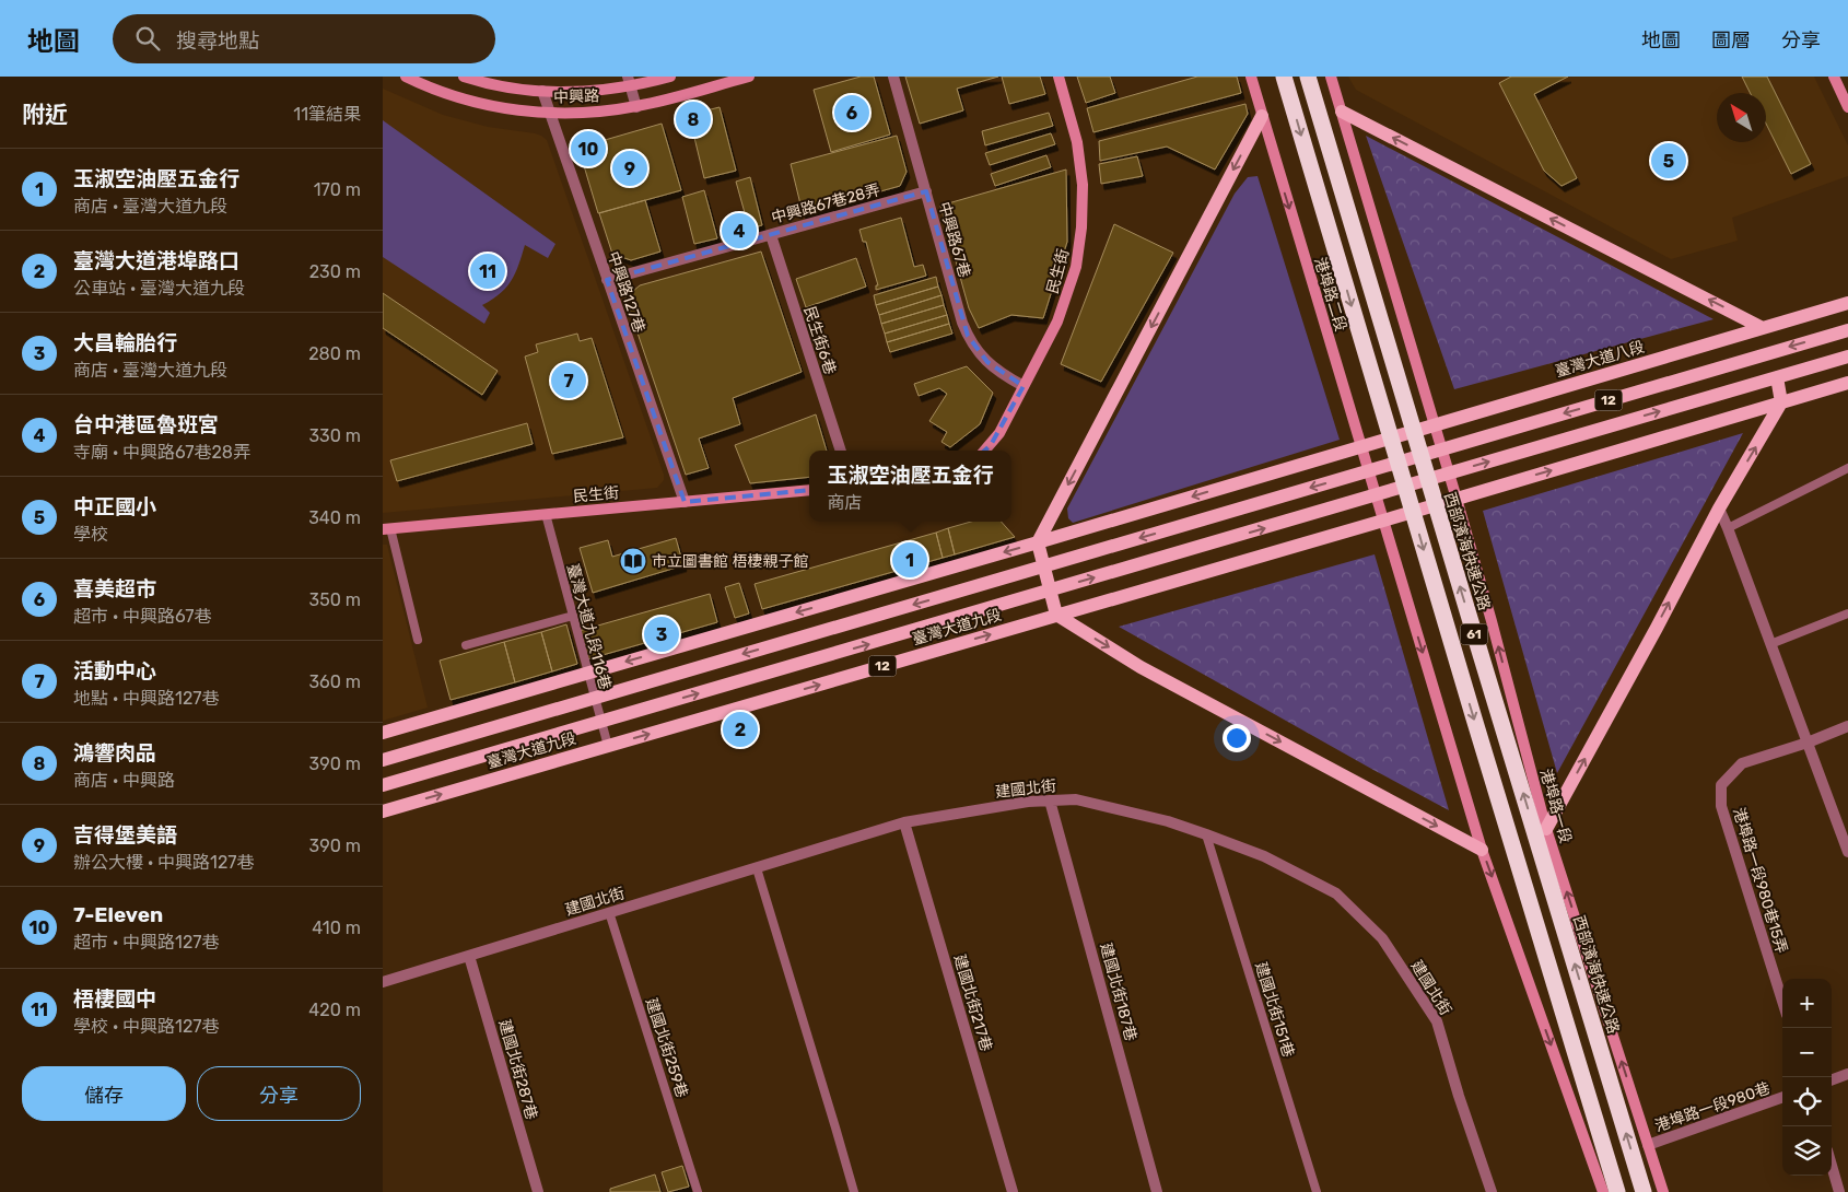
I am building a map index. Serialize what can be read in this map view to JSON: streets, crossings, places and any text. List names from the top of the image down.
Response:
{
  "streets": {
    "highway": ["西部濱海快速公路", "61"],
    "main road": ["臺灣大道八段", "12", "臺灣大道九段"],
    "street": [
      "中興路",
      "中興路67巷28弄",
      "中興路67巷",
      "民生街",
      "中興路127巷",
      "港埠路二段",
      "民生街6巷",
      "建國北街",
      "港埠路一段",
      "港埠路一段980巷15弄",
      "建國北街187巷",
      "建國北街217巷",
      "建國北街287巷",
      "港埠路一段980巷"
    ],
    "lane": ["臺灣大道九段116巷", "建國北街151巷", "建國北街259巷"]
  },
  "crossings": [
    ["中興路", "中興路127巷"],
    ["中興路67巷28弄", "中興路67巷"],
    ["中興路67巷28弄", "中興路127巷"],
    ["中興路67巷28弄", "民生街6巷"],
    ["中興路67巷", "民生街"],
    ["民生街", "中興路127巷"],
    ["民生街", "臺灣大道九段116巷"],
    ["港埠路二段", "臺灣大道八段"],
    ["港埠路二段", "12"],
    ["港埠路二段", "臺灣大道九段"],
    ["臺灣大道八段", "12"],
    ["臺灣大道八段", "港埠路一段"],
    ["12", "臺灣大道九段116巷"],
    ["12", "臺灣大道九段"],
    ["12", "港埠路一段"],
    ["臺灣大道九段116巷", "臺灣大道九段"],
    ["建國北街", "建國北街187巷"],
    ["建國北街", "建國北街217巷"],
    ["建國北街", "建國北街151巷"],
    ["建國北街", "建國北街259巷"],
    ["建國北街", "建國北街287巷"],
    ["港埠路一段", "港埠路一段980巷"]
  ],
  "places": {
    "library": ["市立圖書館 梧棲親子館"]
  },
  "north": "top left",
  "page": {
    "header": "地圖",
    "search": "搜尋地點",
    "nav": ["地圖", "圖層", "分享"],
    "heading": ["附近", "11筆結果"],
    "pins": [
      "6",
      "8",
      "10",
      "5",
      "9",
      "4",
      "11",
      "7",
      "1",
      "3",
      "2"
    ],
    "list": [
      {
        "mark": "1",
        "name": "玉淑空油壓五金行",
        "note": "商店 · 臺灣大道九段",
        "value": "170 m"
      },
      {
        "mark": "2",
        "name": "臺灣大道港埠路口",
        "note": "公車站 · 臺灣大道九段",
        "value": "230 m"
      },
      {
        "mark": "3",
        "name": "大昌輪胎行",
        "note": "商店 · 臺灣大道九段",
        "value": "280 m"
      },
      {
        "mark": "4",
        "name": "台中港區魯班宮",
        "note": "寺廟 · 中興路67巷28弄",
        "value": "330 m"
      },
      {
        "mark": "5",
        "name": "中正國小",
        "note": "學校",
        "value": "340 m"
      },
      {
        "mark": "6",
        "name": "喜美超市",
        "note": "超市 · 中興路67巷",
        "value": "350 m"
      },
      {
        "mark": "7",
        "name": "活動中心",
        "note": "地點 · 中興路127巷",
        "value": "360 m"
      },
      {
        "mark": "8",
        "name": "鴻響肉品",
        "note": "商店 · 中興路",
        "value": "390 m"
      },
      {
        "mark": "9",
        "name": "吉得堡美語",
        "note": "辦公大樓 · 中興路127巷",
        "value": "390 m"
      },
      {
        "mark": "10",
        "name": "7-Eleven",
        "note": "超市 · 中興路127巷",
        "value": "410 m"
      },
      {
        "mark": "11",
        "name": "梧棲國中",
        "note": "學校 · 中興路127巷",
        "value": "420 m"
      }
    ],
    "popup": ["玉淑空油壓五金行", "商店"],
    "map_buttons": ["+", "−"],
    "buttons": ["儲存", "分享"]
  }
}
